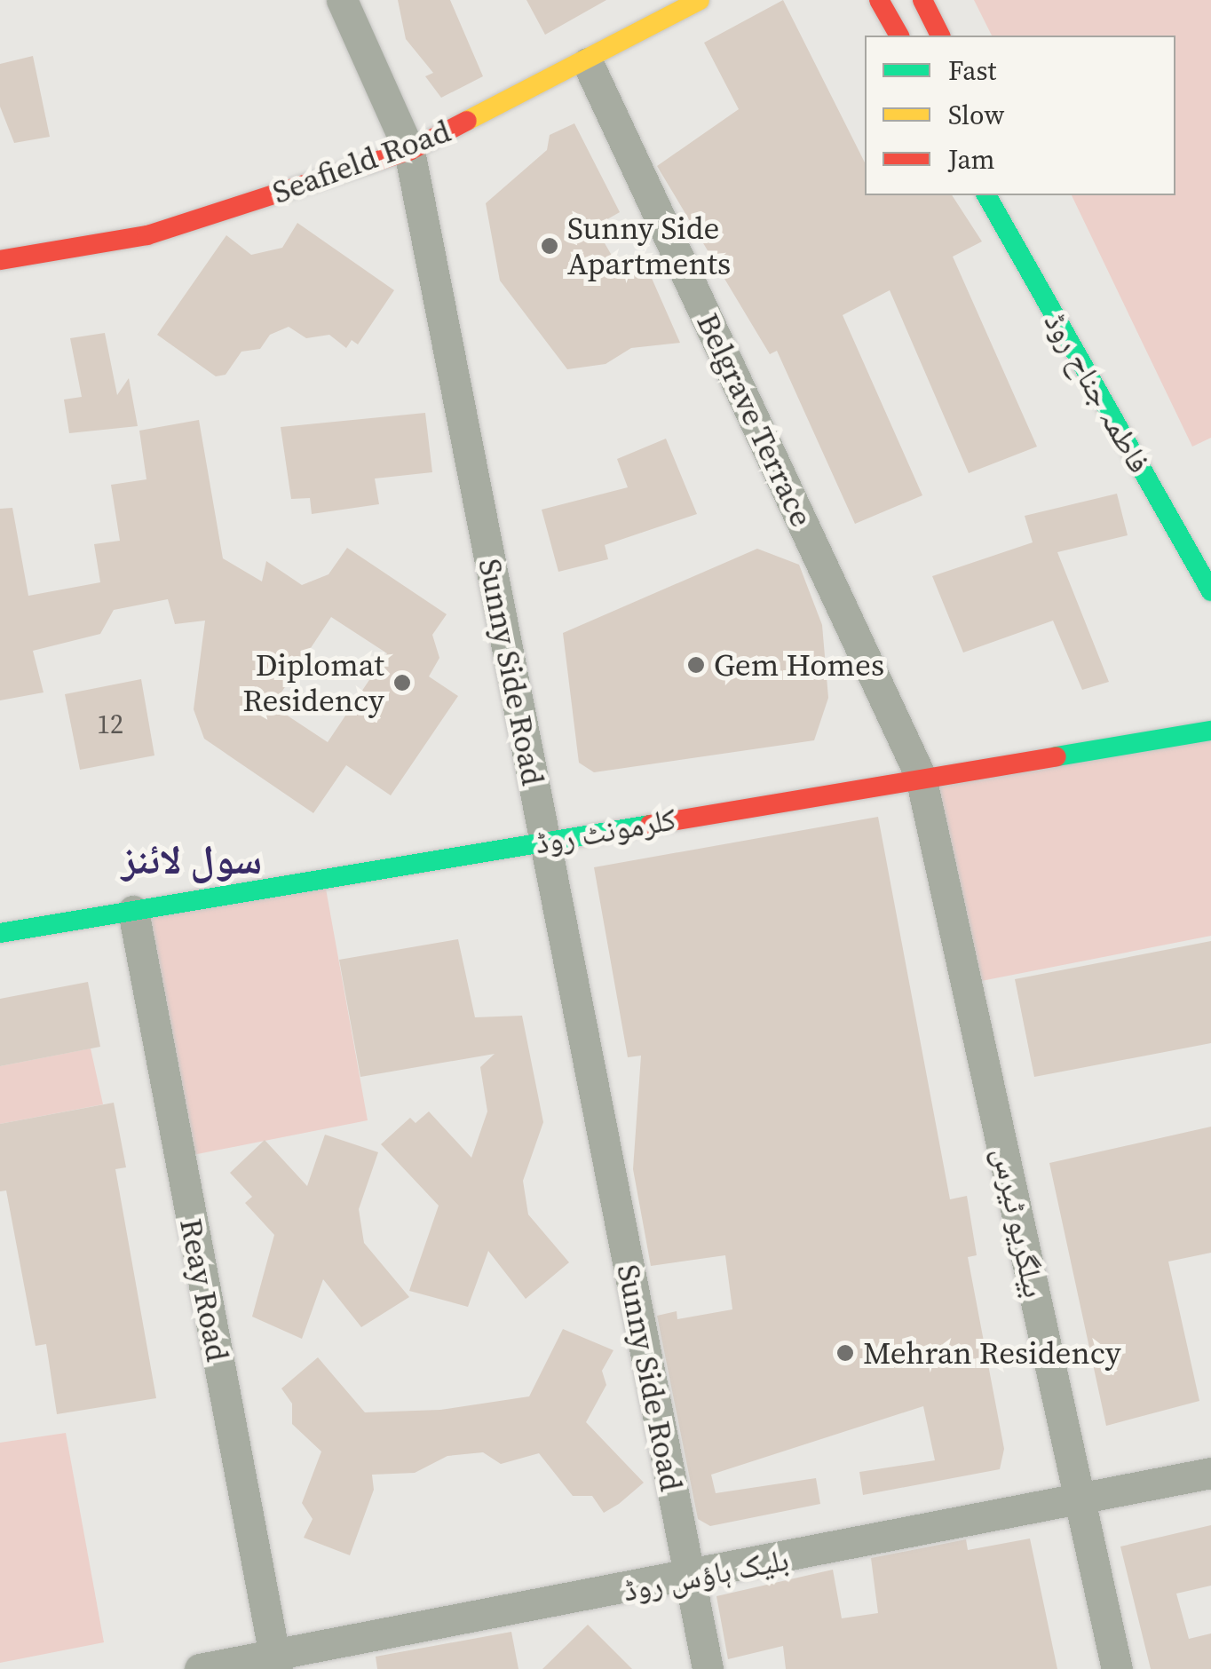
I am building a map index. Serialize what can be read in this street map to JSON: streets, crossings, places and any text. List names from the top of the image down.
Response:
{
  "streets": {
    "street": [
      "Seafield Road",
      "فاطمہ جناح روڈ",
      "Belgrave Terrace",
      "Sunny Side Road",
      "کلرمونٹ روڈ",
      "بیلگریو ٹیرس",
      "Reay Road",
      "بلیک ہاؤس روڈ"
    ]
  },
  "crossings": [
    ["Seafield Road", "Belgrave Terrace"],
    ["Seafield Road", "Sunny Side Road"],
    ["Belgrave Terrace", "کلرمونٹ روڈ"],
    ["Belgrave Terrace", "بیلگریو ٹیرس"],
    ["Sunny Side Road", "کلرمونٹ روڈ"],
    ["Sunny Side Road", "بلیک ہاؤس روڈ"],
    ["کلرمونٹ روڈ", "بیلگریو ٹیرس"],
    ["کلرمونٹ روڈ", "Reay Road"],
    ["بیلگریو ٹیرس", "بلیک ہاؤس روڈ"],
    ["Reay Road", "بلیک ہاؤس روڈ"]
  ],
  "districts": ["سول لائنز"],
  "places": [
    "Sunny Side Apartments",
    "Gem Homes",
    "Diplomat Residency",
    "Mehran Residency"
  ],
  "house_numbers": ["12"],
  "legend": ["Fast", "Slow", "Jam"]
}
